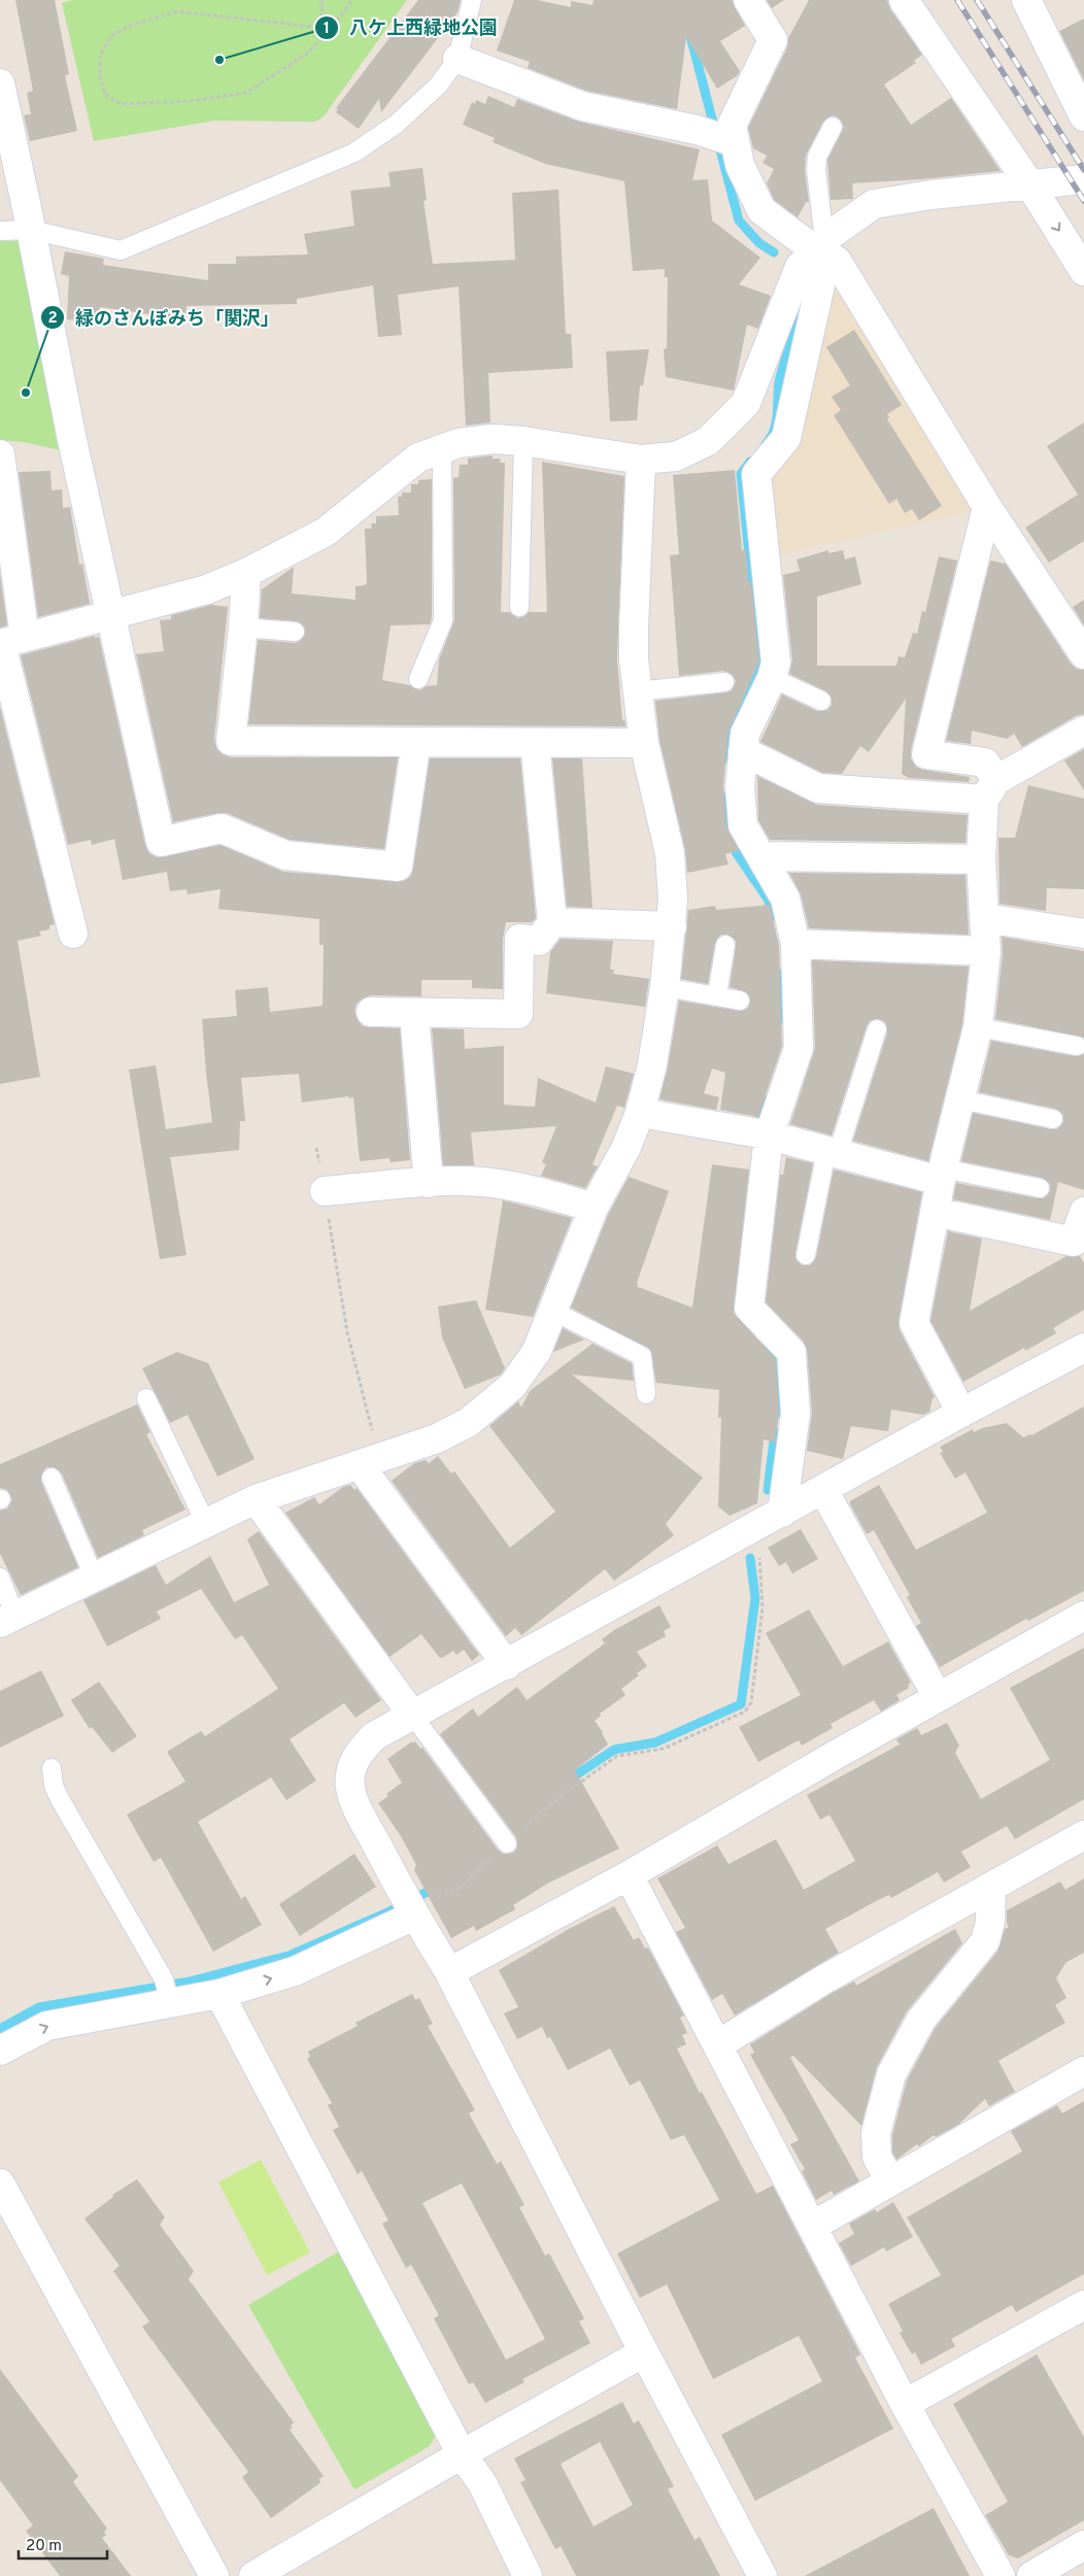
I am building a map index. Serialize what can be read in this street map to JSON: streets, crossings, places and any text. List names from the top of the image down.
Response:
{
  "places": ["八ケ上西緑地公園", "緑のさんぽみち「関沢」"],
  "scale_bar": "20 m"
}
